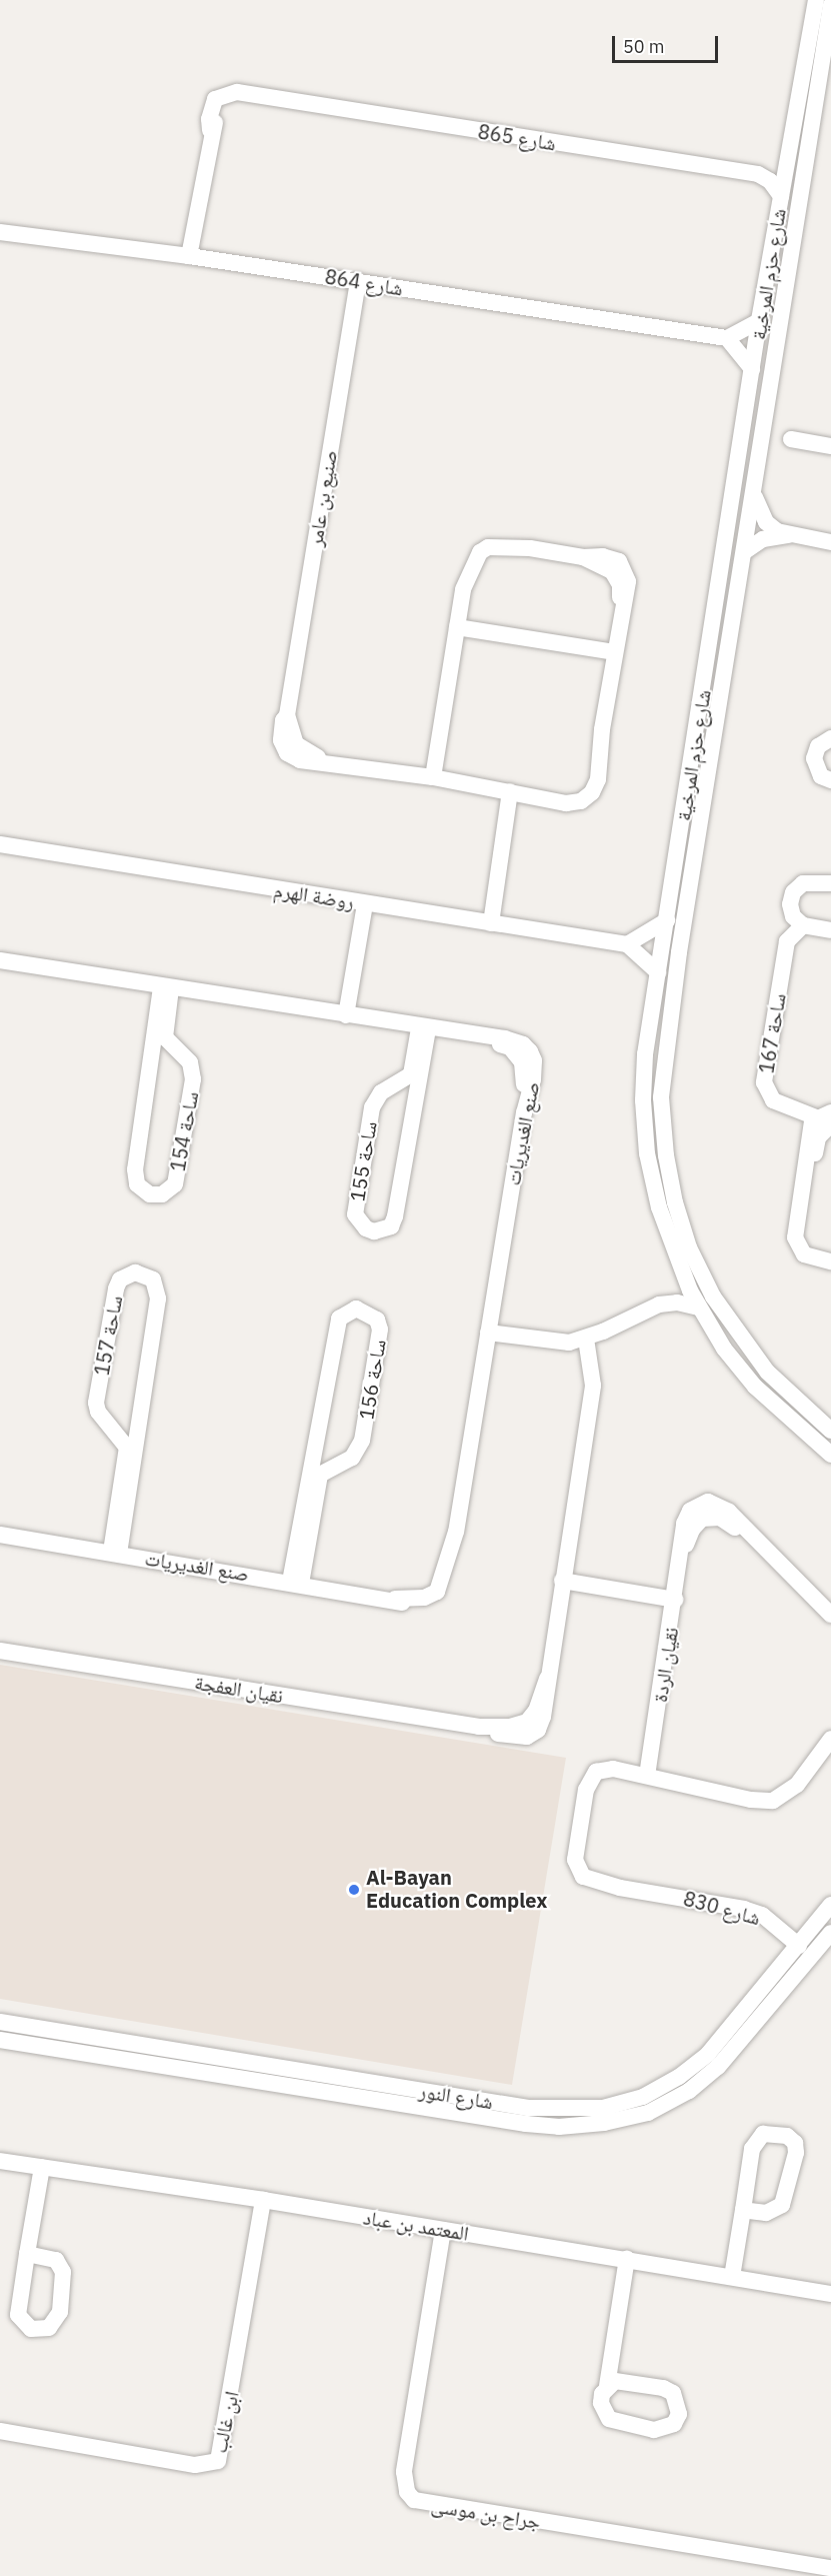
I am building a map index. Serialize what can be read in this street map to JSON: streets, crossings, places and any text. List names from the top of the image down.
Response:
{
  "streets": {
    "street": [
      "شارع 865",
      "شارع حزم المرخية",
      "شارع 864",
      "صنيع بن عامر",
      "روضة الهرم",
      "ساحة 167",
      "ساحة 154",
      "صنع الغديريات",
      "ساحة 155",
      "ساحة 157",
      "ساحة 156",
      "نقيان الردة",
      "نقيان العفجة",
      "شارع 830",
      "شارع النور",
      "المعتمد بن عباد",
      "ابن غالب",
      "جراح بن موسى"
    ]
  },
  "crossings": [
    ["شارع 865", "شارع 864"],
    ["شارع 864", "صنيع بن عامر"],
    ["ساحة 154", "صنع الغديريات"],
    ["صنع الغديريات", "ساحة 155"],
    ["صنع الغديريات", "ساحة 157"],
    ["صنع الغديريات", "ساحة 156"],
    ["نقيان الردة", "شارع 830"],
    ["شارع 830", "شارع النور"],
    ["المعتمد بن عباد", "ابن غالب"],
    ["المعتمد بن عباد", "جراح بن موسى"]
  ],
  "places": ["Al-Bayan Education Complex"],
  "scale_bar": "50 m"
}
